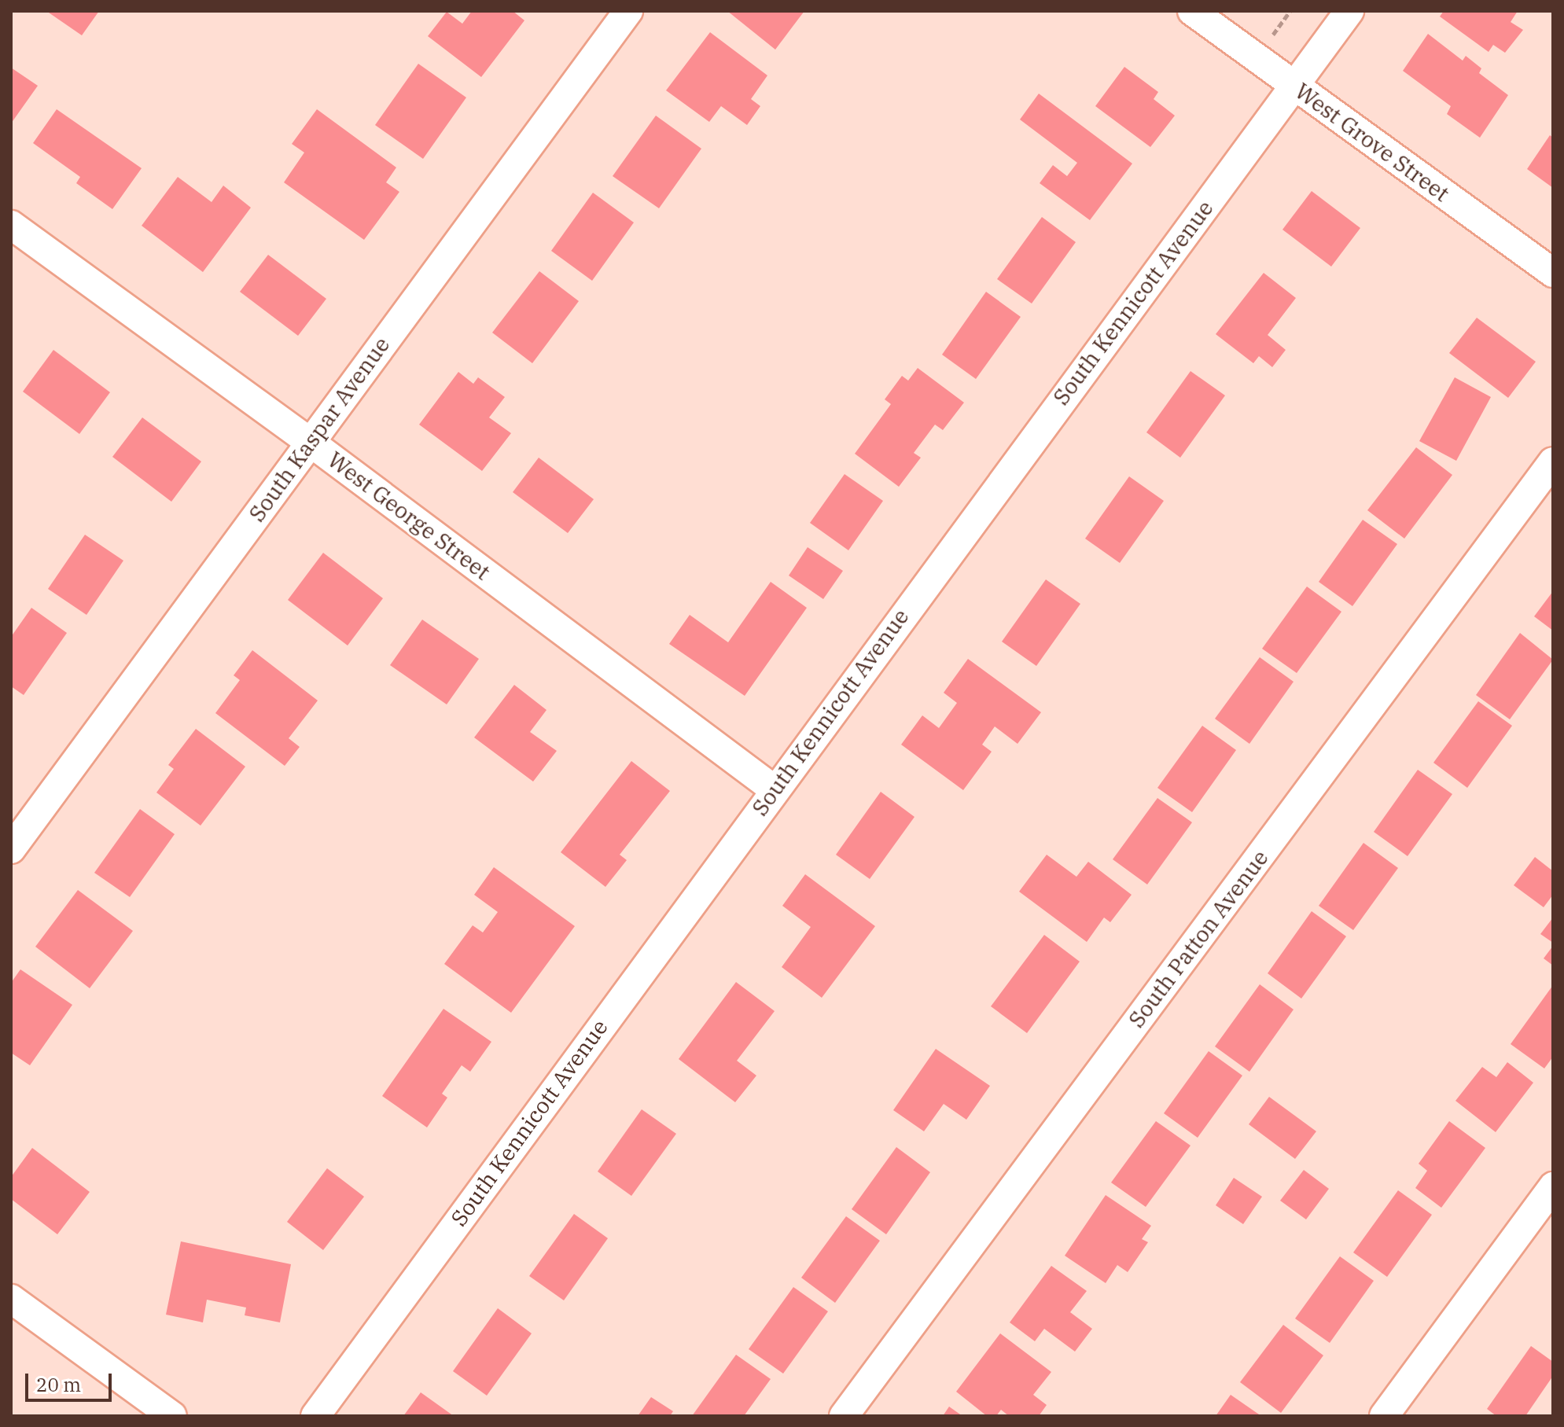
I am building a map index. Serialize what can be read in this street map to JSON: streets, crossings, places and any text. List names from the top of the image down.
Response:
{
  "streets": {
    "street": [
      "West Grove Street",
      "South Kennicott Avenue",
      "South Kaspar Avenue",
      "West George Street",
      "South Patton Avenue"
    ]
  },
  "crossings": [
    ["West Grove Street", "South Kennicott Avenue"],
    ["South Kennicott Avenue", "West George Street"],
    ["South Kaspar Avenue", "West George Street"]
  ],
  "scale_bar": "20 m"
}
